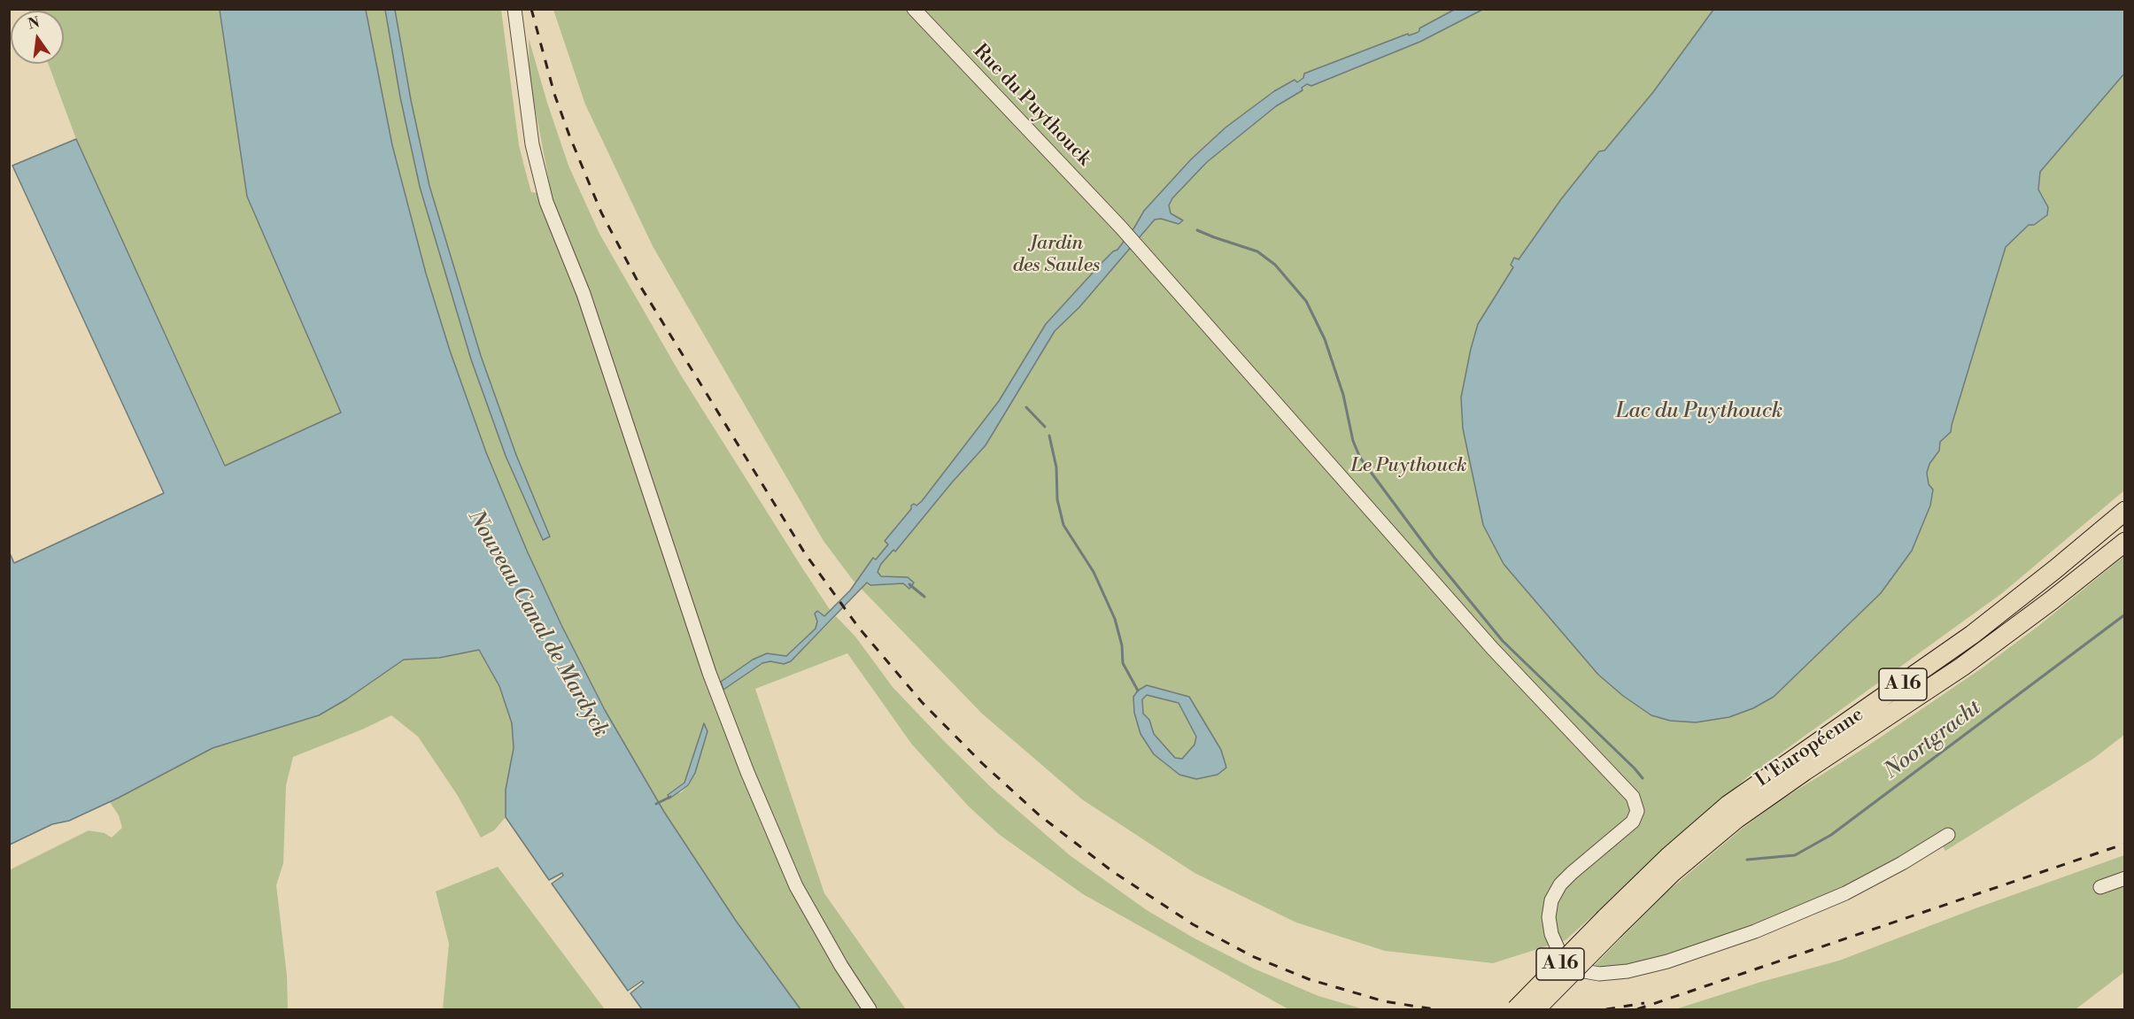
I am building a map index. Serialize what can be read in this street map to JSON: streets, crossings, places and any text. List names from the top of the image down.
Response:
{
  "streets": {
    "highway": ["A 16", "L'Européenne"],
    "street": ["Rue du Puythouck"]
  },
  "water": ["Lac du Puythouck", "Nouveau Canal de Mardyck", "Noortgracht"],
  "parks": ["Jardin des Saules", "Le Puythouck"],
  "north": "top"
}
